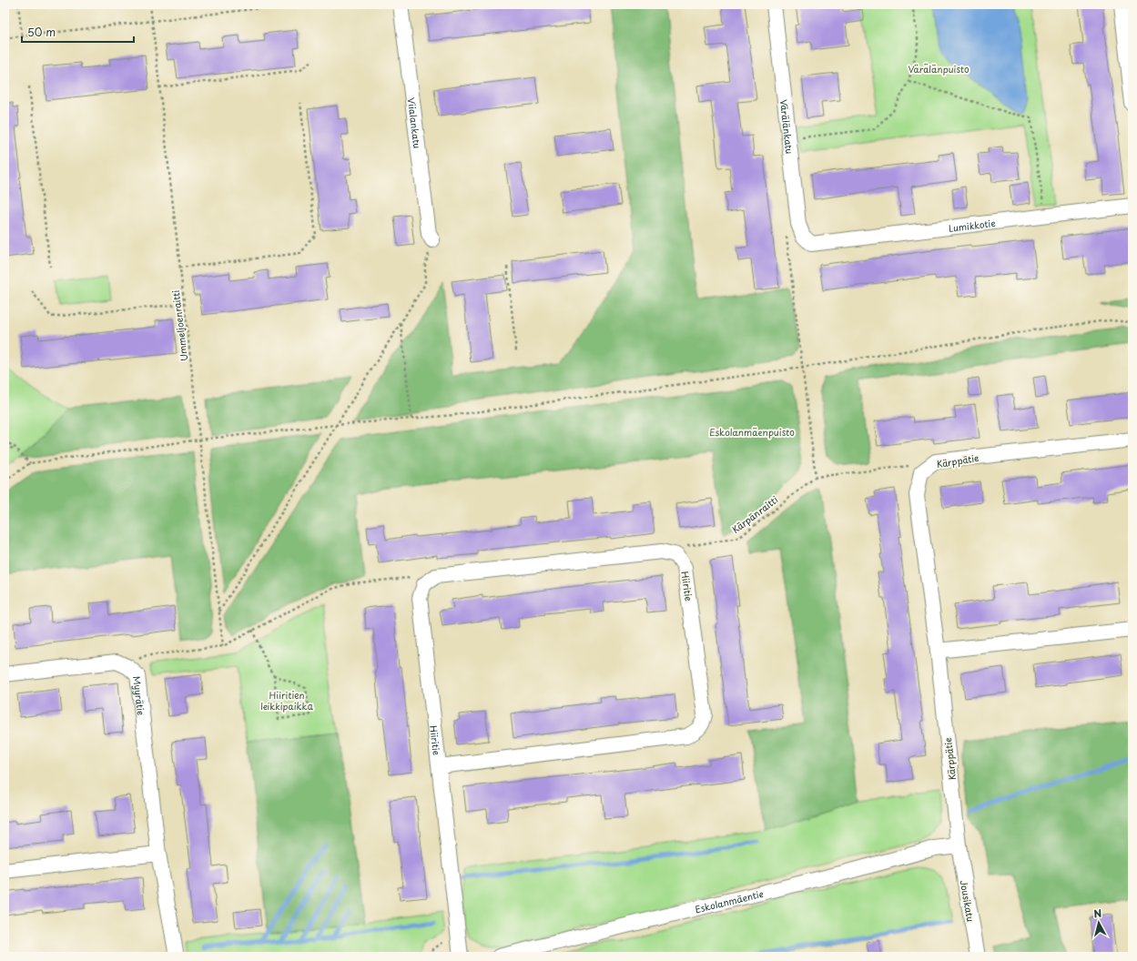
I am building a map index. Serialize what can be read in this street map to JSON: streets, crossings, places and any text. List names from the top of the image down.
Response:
{
  "streets": {
    "street": [
      "Viialankatu",
      "Värälänkatu",
      "Lumikkotie",
      "Kärppätie",
      "Hiiritie",
      "Myyrätie",
      "Eskolanmäentie",
      "Jousikatu"
    ],
    "path": ["Ummeljoenraitti", "Kärpänraitti"]
  },
  "crossings": [
    ["Värälänkatu", "Lumikkotie"],
    ["Kärppätie", "Eskolanmäentie"],
    ["Kärppätie", "Jousikatu"],
    ["Kärpänraitti", "Hiiritie"],
    ["Eskolanmäentie", "Jousikatu"]
  ],
  "parks": ["Värälänpuisto", "Eskolanmäenpuisto", "Hiiritien leikkipaikka"],
  "scale_bar": "50 m",
  "north": "top"
}
